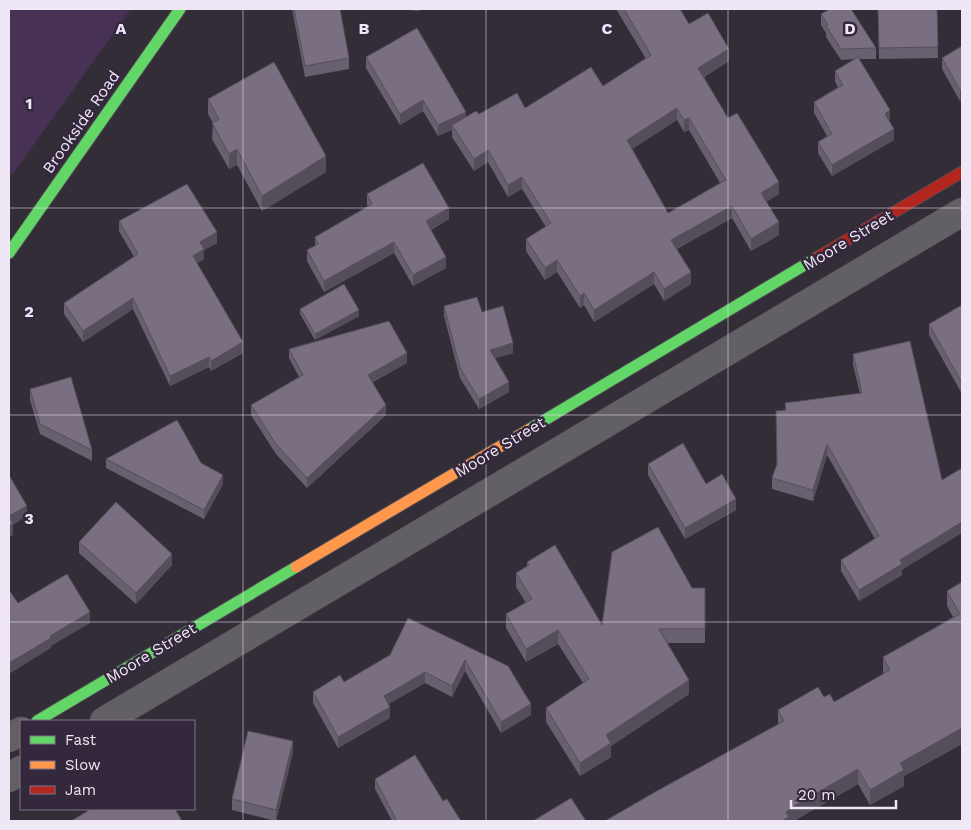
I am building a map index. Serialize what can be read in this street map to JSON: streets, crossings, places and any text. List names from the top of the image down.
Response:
{
  "streets": {
    "street": ["Brookside Road", "Moore Street"]
  },
  "legend": ["Fast", "Slow", "Jam"],
  "scale_bar": "20 m",
  "grid": {
    "columns": [
      "A",
      "B",
      "C",
      "D"
    ],
    "rows": ["1", "2", "3"]
  }
}
